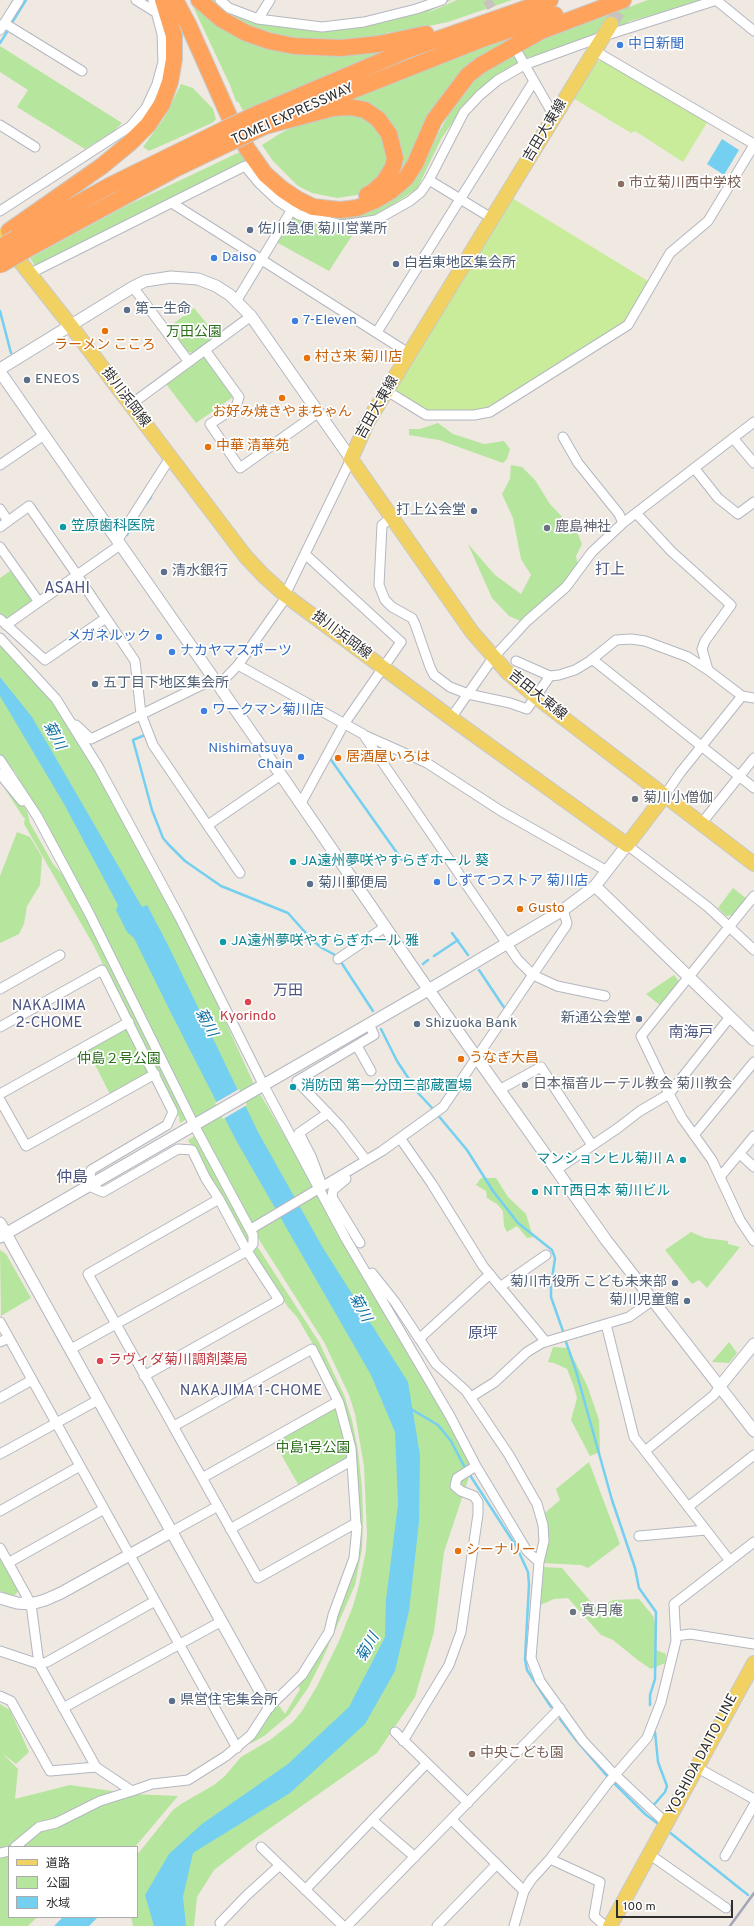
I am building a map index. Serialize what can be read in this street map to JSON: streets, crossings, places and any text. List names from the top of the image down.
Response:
{
  "streets": {
    "highway": ["TOMEI EXPRESSWAY"],
    "main road": ["吉田大東線", "掛川浜岡線", "YOSHIDA DAITO LINE"]
  },
  "crossings": [
    ["TOMEI EXPRESSWAY", "掛川浜岡線"]
  ],
  "districts": [
    "打上",
    "ASAHI",
    "万田",
    "NAKAJIMA 2-CHOME",
    "南海戸",
    "仲島",
    "原坪",
    "NAKAJIMA 1-CHOME"
  ],
  "water": ["菊川"],
  "parks": ["万田公園", "仲島２号公園", "中島1号公園"],
  "places": [
    "中日新聞",
    "市立菊川西中学校",
    "佐川急便 菊川営業所",
    "Daiso",
    "白岩東地区集会所",
    "第一生命",
    "7-Eleven",
    "ラーメン こころ",
    "村さ来 菊川店",
    "ENEOS",
    "お好み焼きやまちゃん",
    "中華 清華苑",
    "打上公会堂",
    "笠原歯科医院",
    "鹿島神社",
    "清水銀行",
    "メガネルック",
    "ナカヤマスポーツ",
    "五丁目下地区集会所",
    "ワークマン菊川店",
    "Nishimatsuya Chain",
    "居酒屋いろは",
    "菊川小僧伽",
    "JA遠州夢咲やすらぎホール 葵",
    "しずてつストア 菊川店",
    "菊川郵便局",
    "Gusto",
    "JA遠州夢咲やすらぎホール 雅",
    "Kyorindo",
    "新通公会堂",
    "Shizuoka Bank",
    "うなぎ大昌",
    "日本福音ルーテル教会 菊川教会",
    "消防団 第一分団三部蔵置場",
    "マンションヒル菊川 A",
    "NTT西日本 菊川ビル",
    "菊川市役所 こども未来部",
    "菊川児童館",
    "ラヴィダ菊川調剤薬局",
    "シーナリー",
    "真月庵",
    "県営住宅集会所",
    "中央こども園"
  ],
  "legend": ["道路", "公園", "水域"],
  "scale_bar": "100 m"
}
